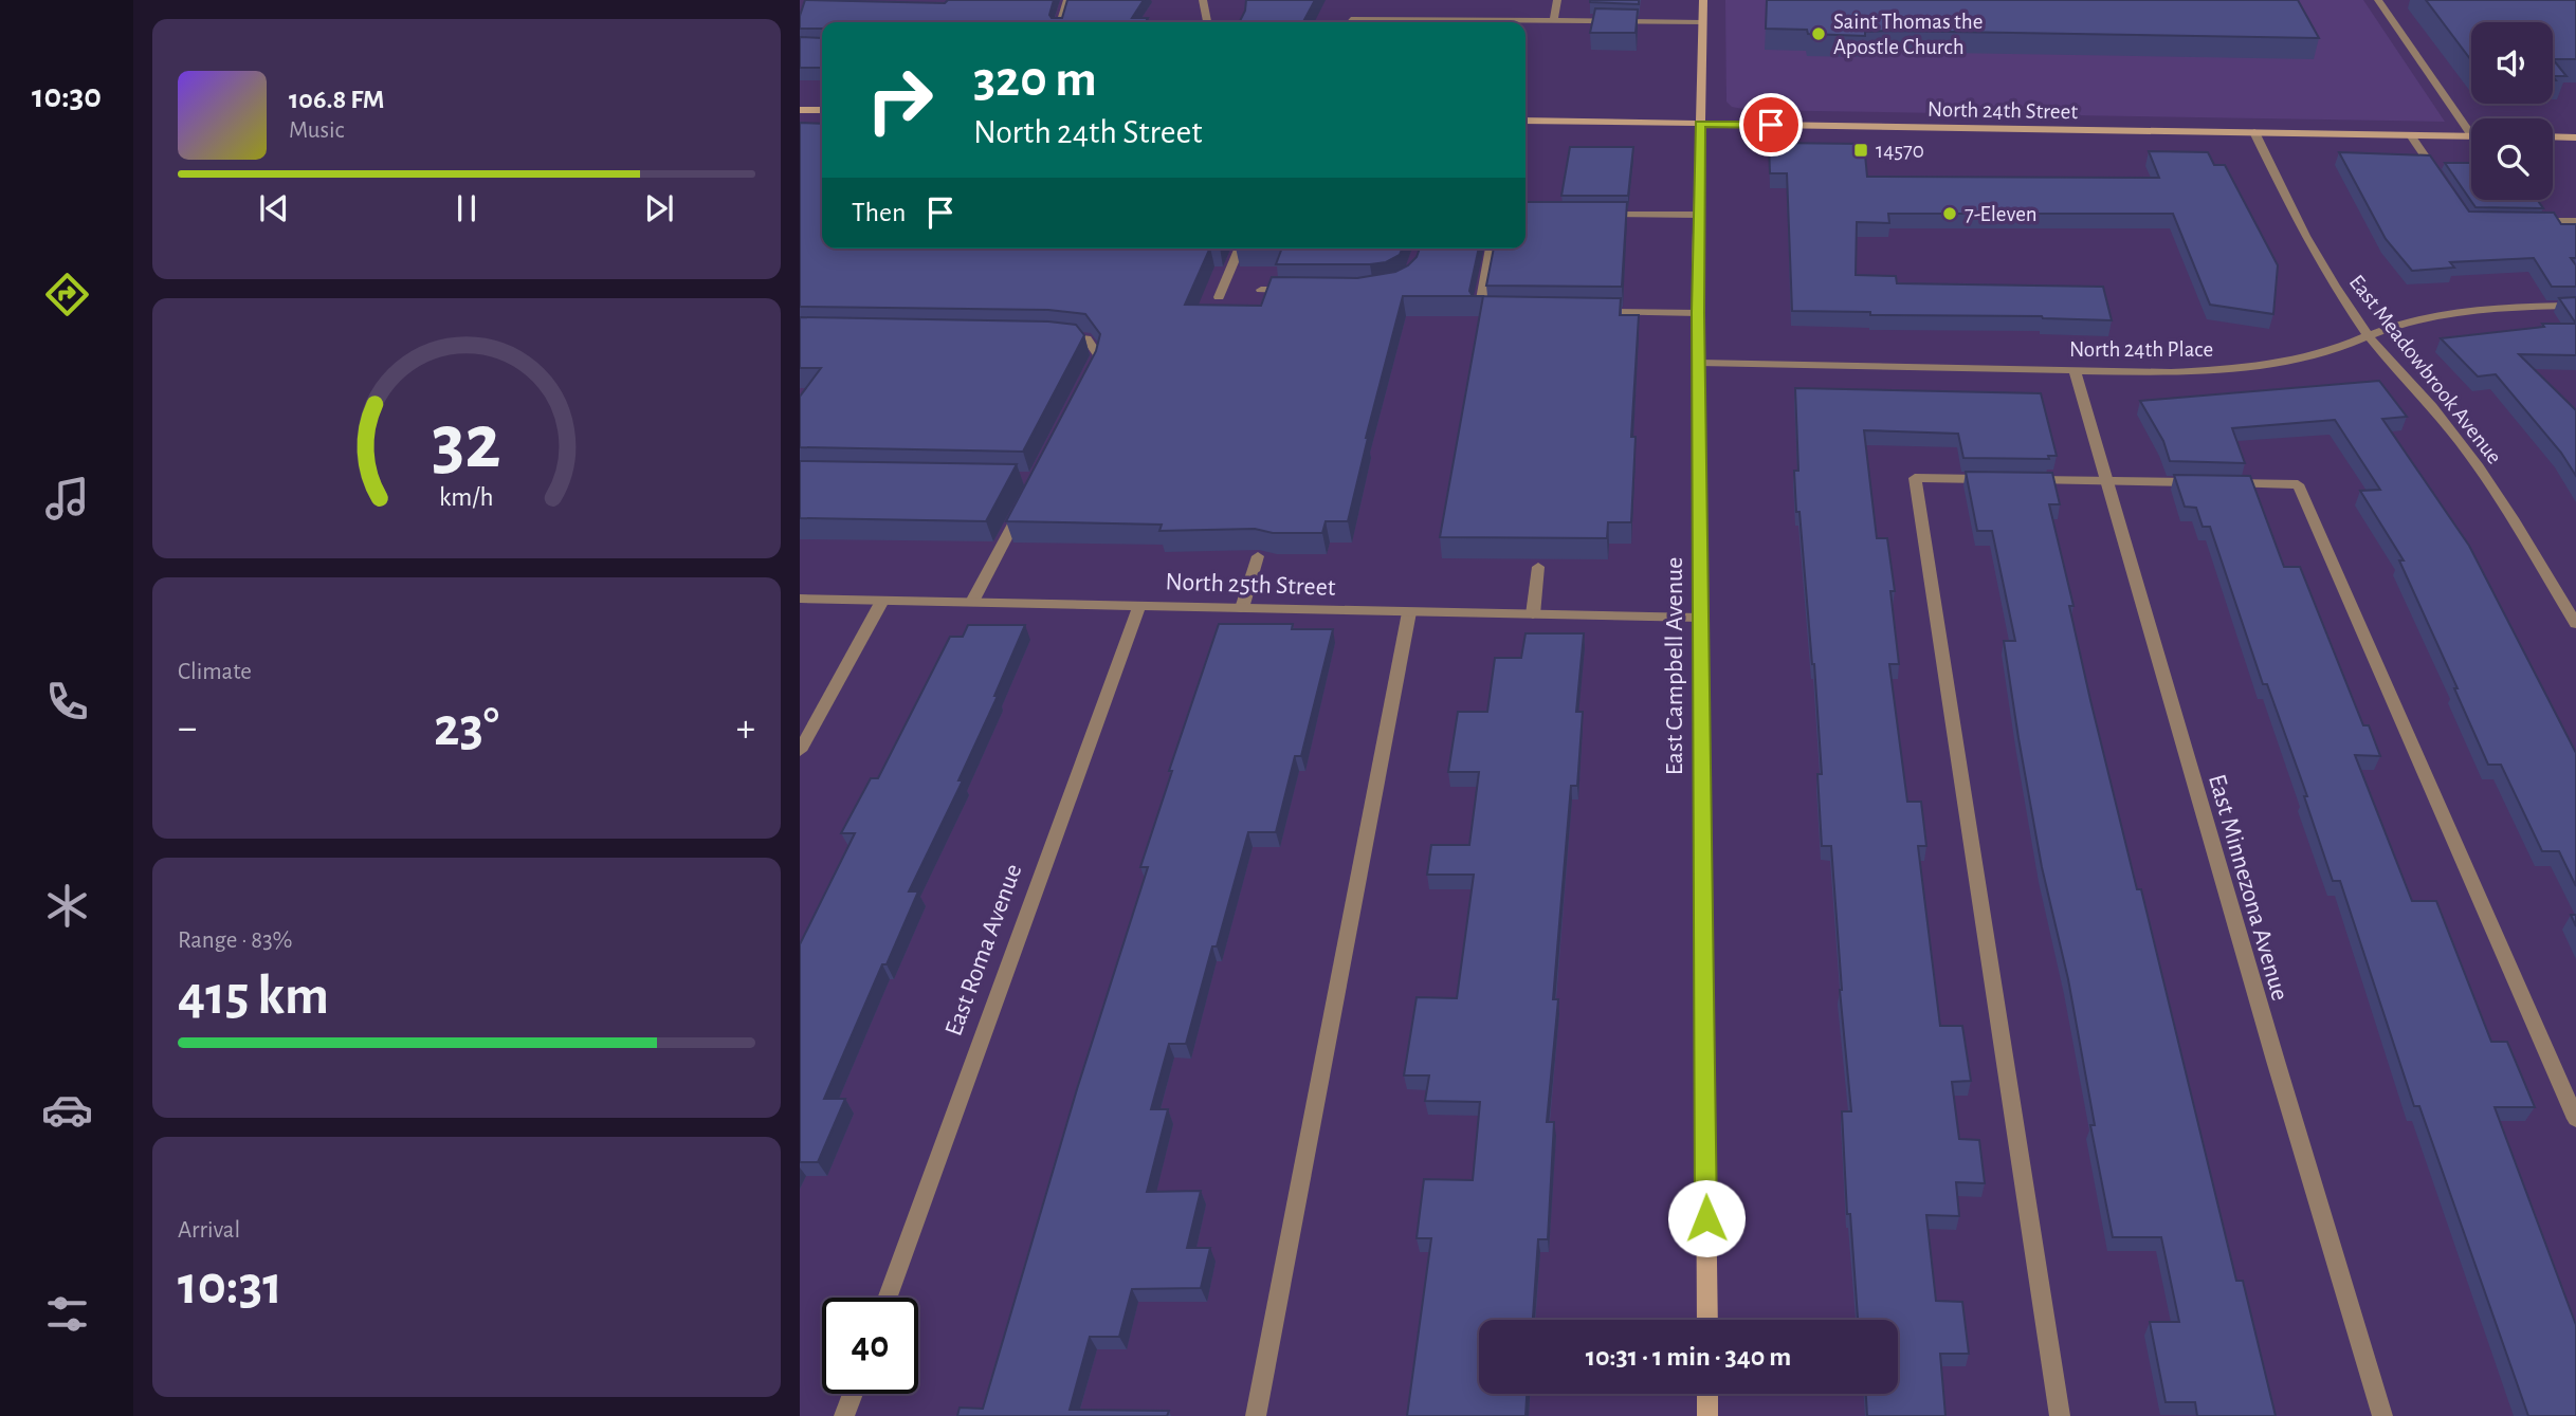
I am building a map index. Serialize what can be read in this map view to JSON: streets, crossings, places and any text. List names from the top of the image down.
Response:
{
  "streets": {
    "street": [
      "North 24th Street",
      "North 24th Place",
      "East Meadowbrook Avenue",
      "North 25th Street",
      "East Campbell Avenue",
      "East Minnezona Avenue",
      "East Roma Avenue"
    ]
  },
  "crossings": [
    ["North 24th Street", "East Meadowbrook Avenue"],
    ["North 24th Street", "East Campbell Avenue"],
    ["North 24th Place", "East Meadowbrook Avenue"],
    ["North 24th Place", "East Campbell Avenue"],
    ["North 24th Place", "East Minnezona Avenue"],
    ["North 25th Street", "East Campbell Avenue"],
    ["North 25th Street", "East Roma Avenue"]
  ],
  "places": {
    "other": ["Saint Thomas the Apostle Church", "7-Eleven"],
    "transit": ["14570"]
  },
  "page": {
    "tabs": "10:30",
    "turn": ["320 m", "North 24th Street"],
    "song": ["106.8 FM", "Music"],
    "then": "Then",
    "tile": [
      "Climate",
      ["Range · 83%", "415 km"],
      ["Arrival", "10:31"]
    ],
    "heat": ["−", "23°", "+"],
    "limit": "40",
    "trip": "10:31 · 1 min · 340 m",
    "gauge": ["32", "km/h"]
  }
}
